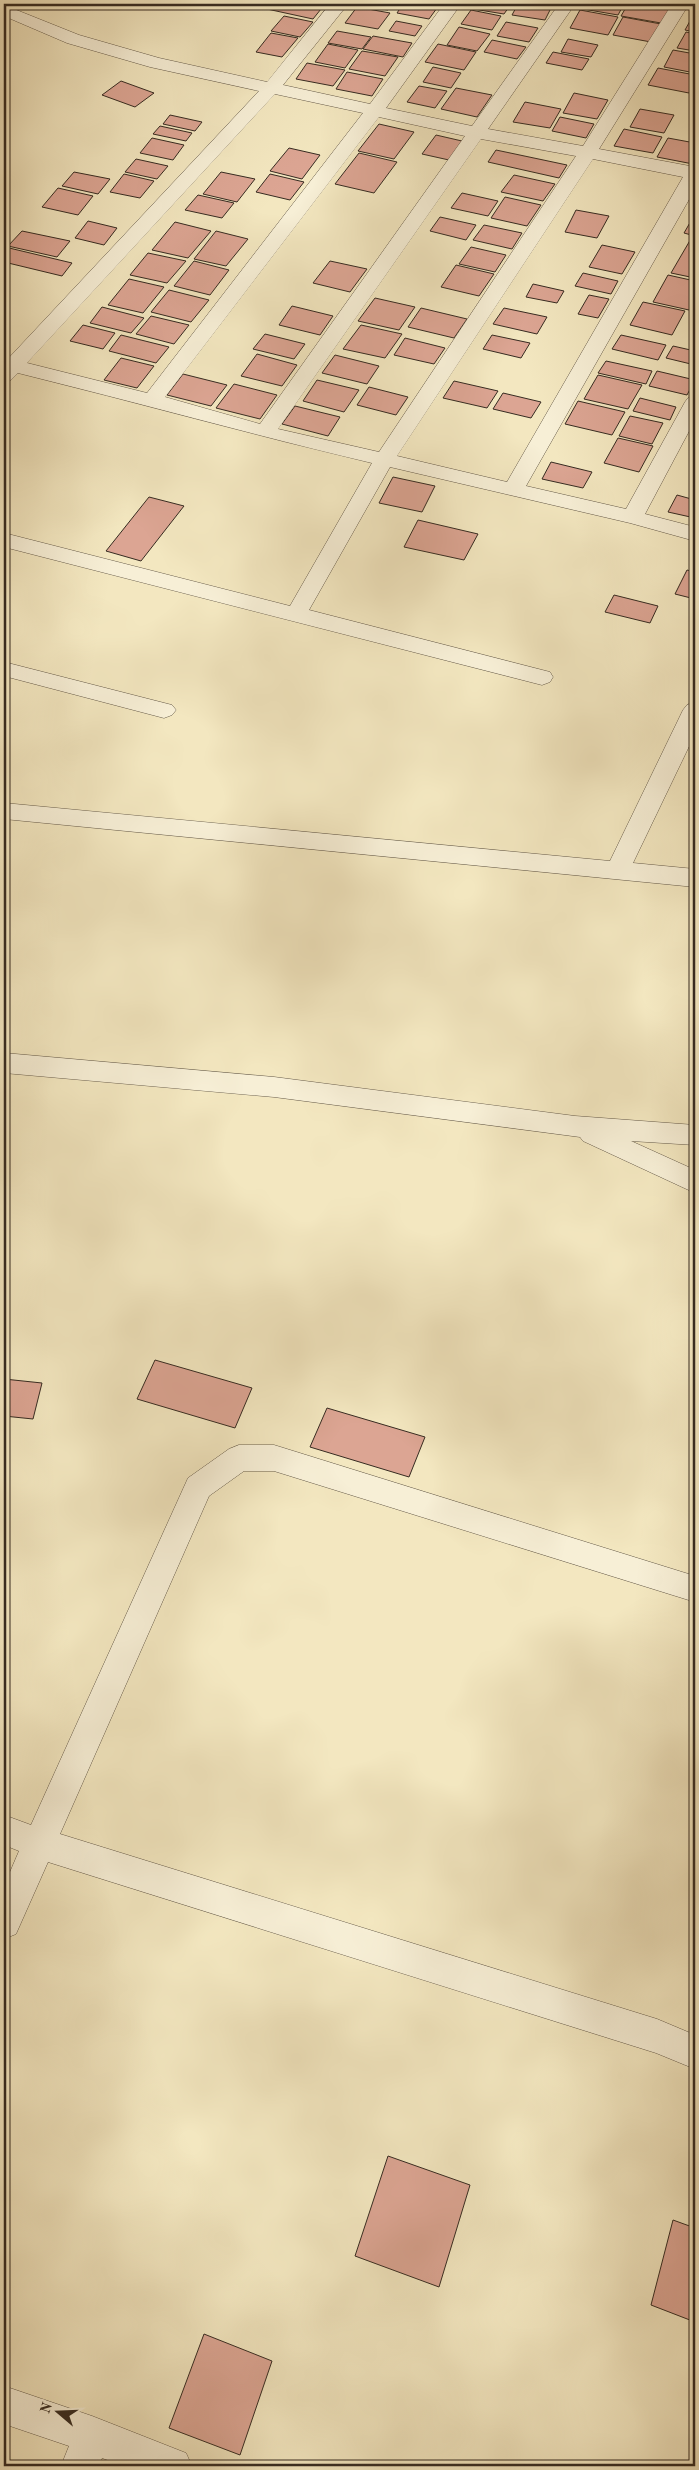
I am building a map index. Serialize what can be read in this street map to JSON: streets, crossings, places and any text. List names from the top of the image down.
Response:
{
  "north": "left"
}
